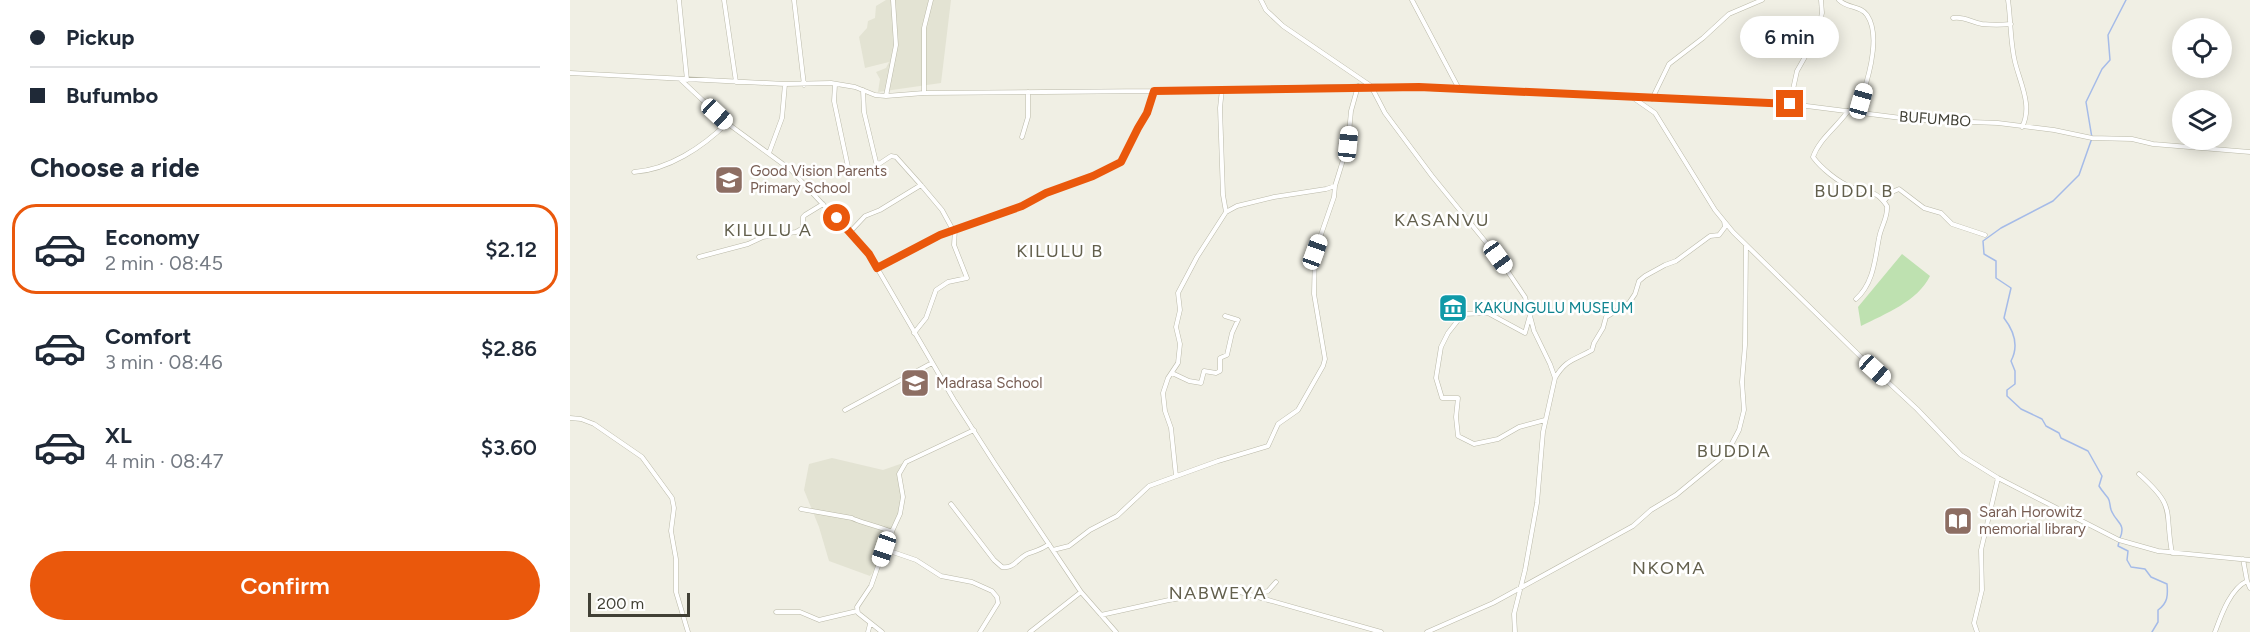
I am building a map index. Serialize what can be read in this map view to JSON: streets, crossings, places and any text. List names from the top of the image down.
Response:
{
  "streets": {
    "street": ["BUFUMBO"]
  },
  "districts": [
    "BUDDI B",
    "KASANVU",
    "KILULU A",
    "KILULU B",
    "BUDDIA",
    "NKOMA",
    "NABWEYA"
  ],
  "places": {
    "school or university": ["Good Vision Parents Primary School", "Madrasa School"],
    "museum": ["KAKUNGULU MUSEUM"],
    "library": ["Sarah Horowitz memorial library"]
  },
  "scale_bar": "200 m",
  "page": {
    "banner": ["Pickup", "Bufumbo"],
    "bubble": "6 min",
    "heading": "Choose a ride",
    "list": [
      {
        "name": "Economy",
        "note": "2 min · 08:45",
        "value": "$2.12"
      },
      {
        "name": "Comfort",
        "note": "3 min · 08:46",
        "value": "$2.86"
      },
      {
        "name": "XL",
        "note": "4 min · 08:47",
        "value": "$3.60"
      }
    ],
    "buttons": "Confirm",
    "scale": "200 m"
  }
}
